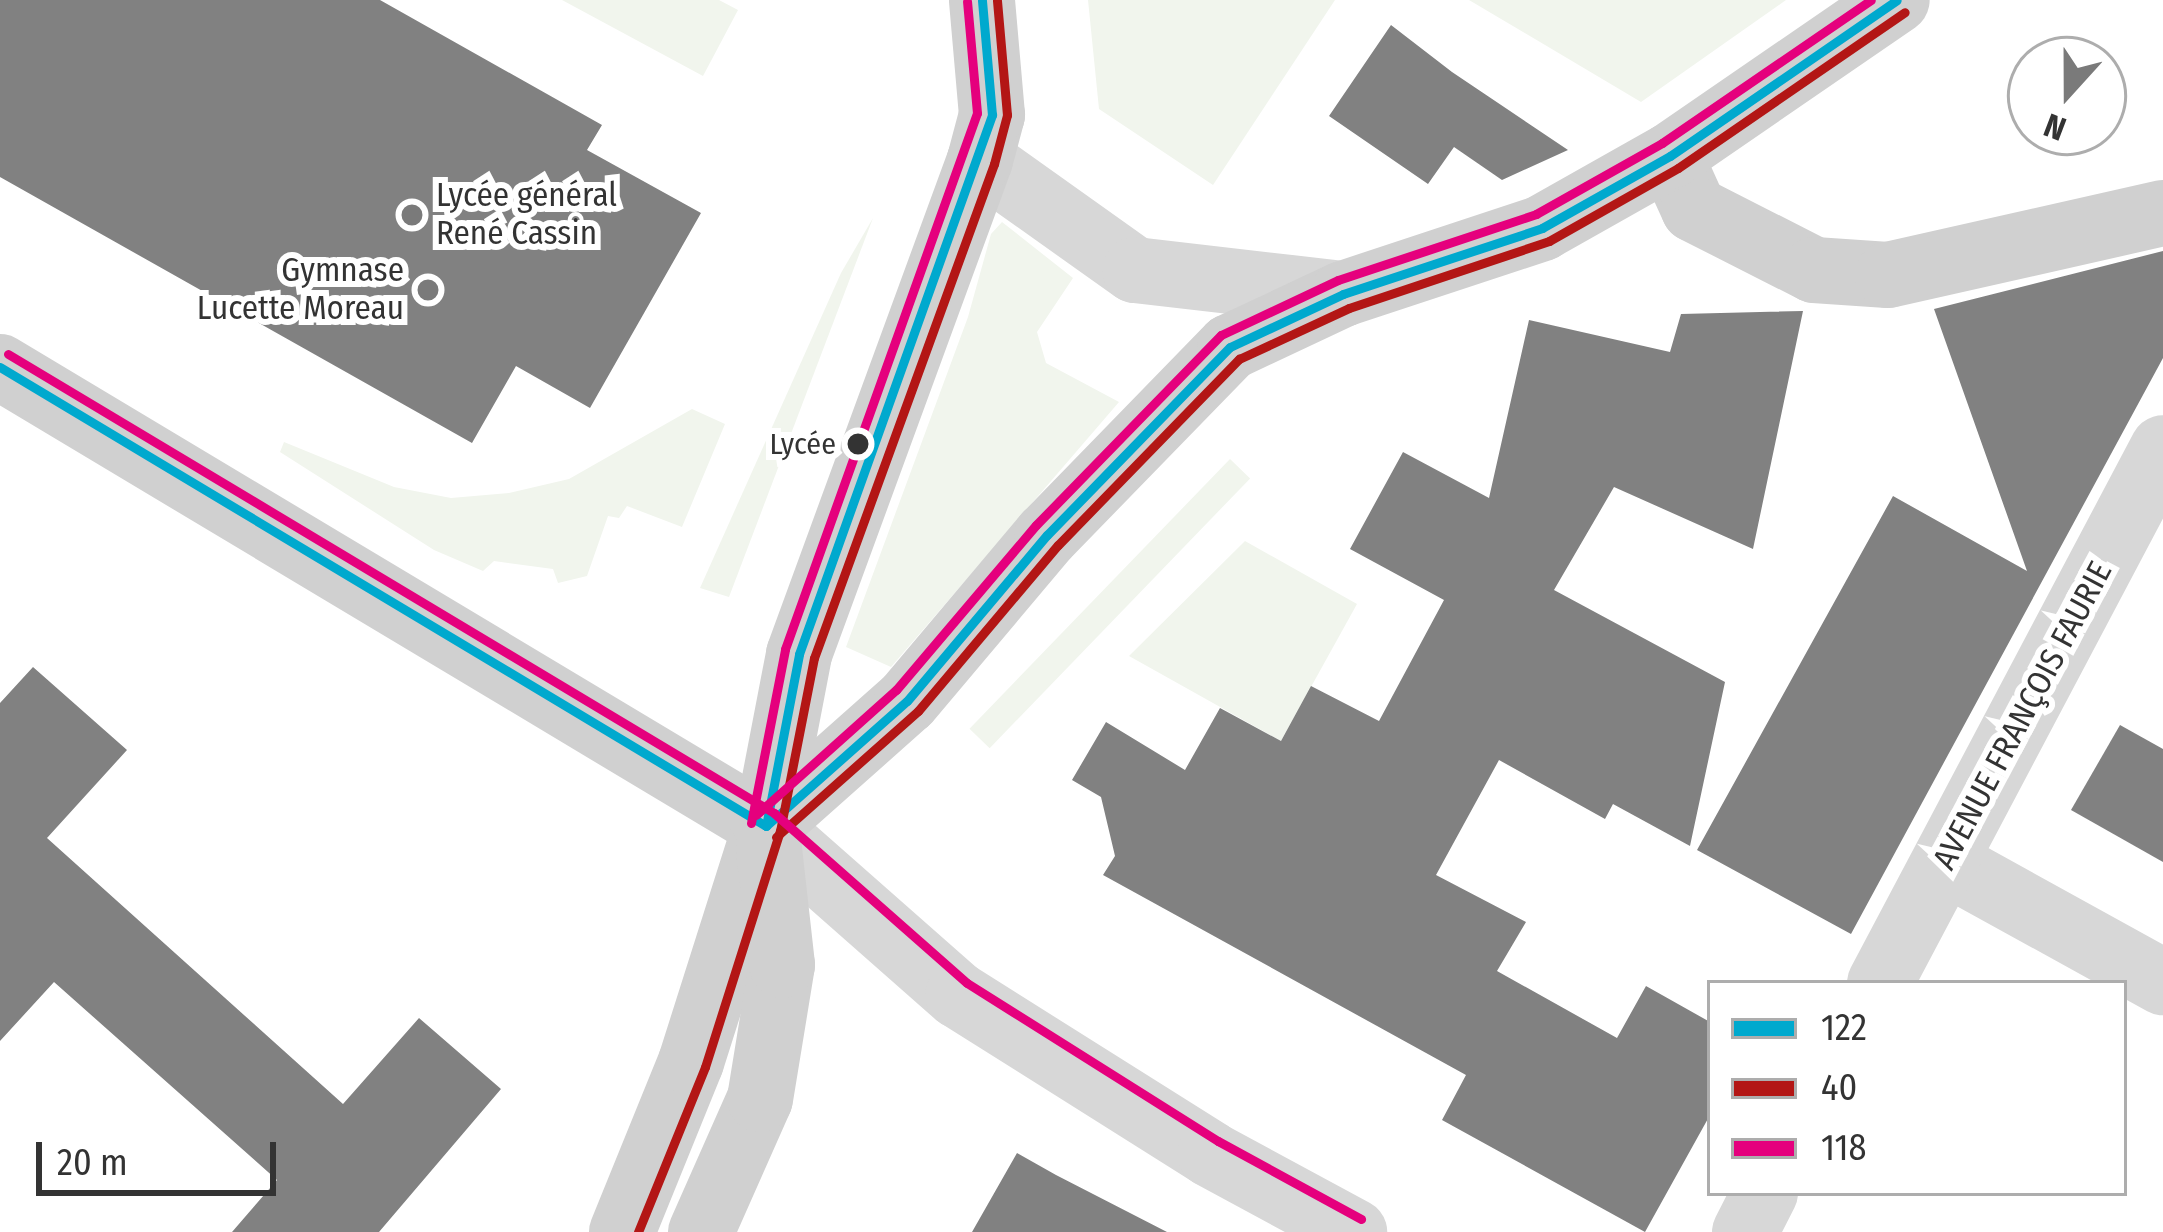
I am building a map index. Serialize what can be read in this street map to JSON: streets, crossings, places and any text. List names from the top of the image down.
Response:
{
  "streets": {
    "street": ["AVENUE FRANÇOIS FAURIE"]
  },
  "places": ["Lycée général René Cassin", "Gymnase Lucette Moreau", "Lycée"],
  "lines": ["transit line 122", "transit line 40", "transit line 118"],
  "legend": ["122", "40", "118"],
  "scale_bar": "20 m",
  "north": "bottom"
}
